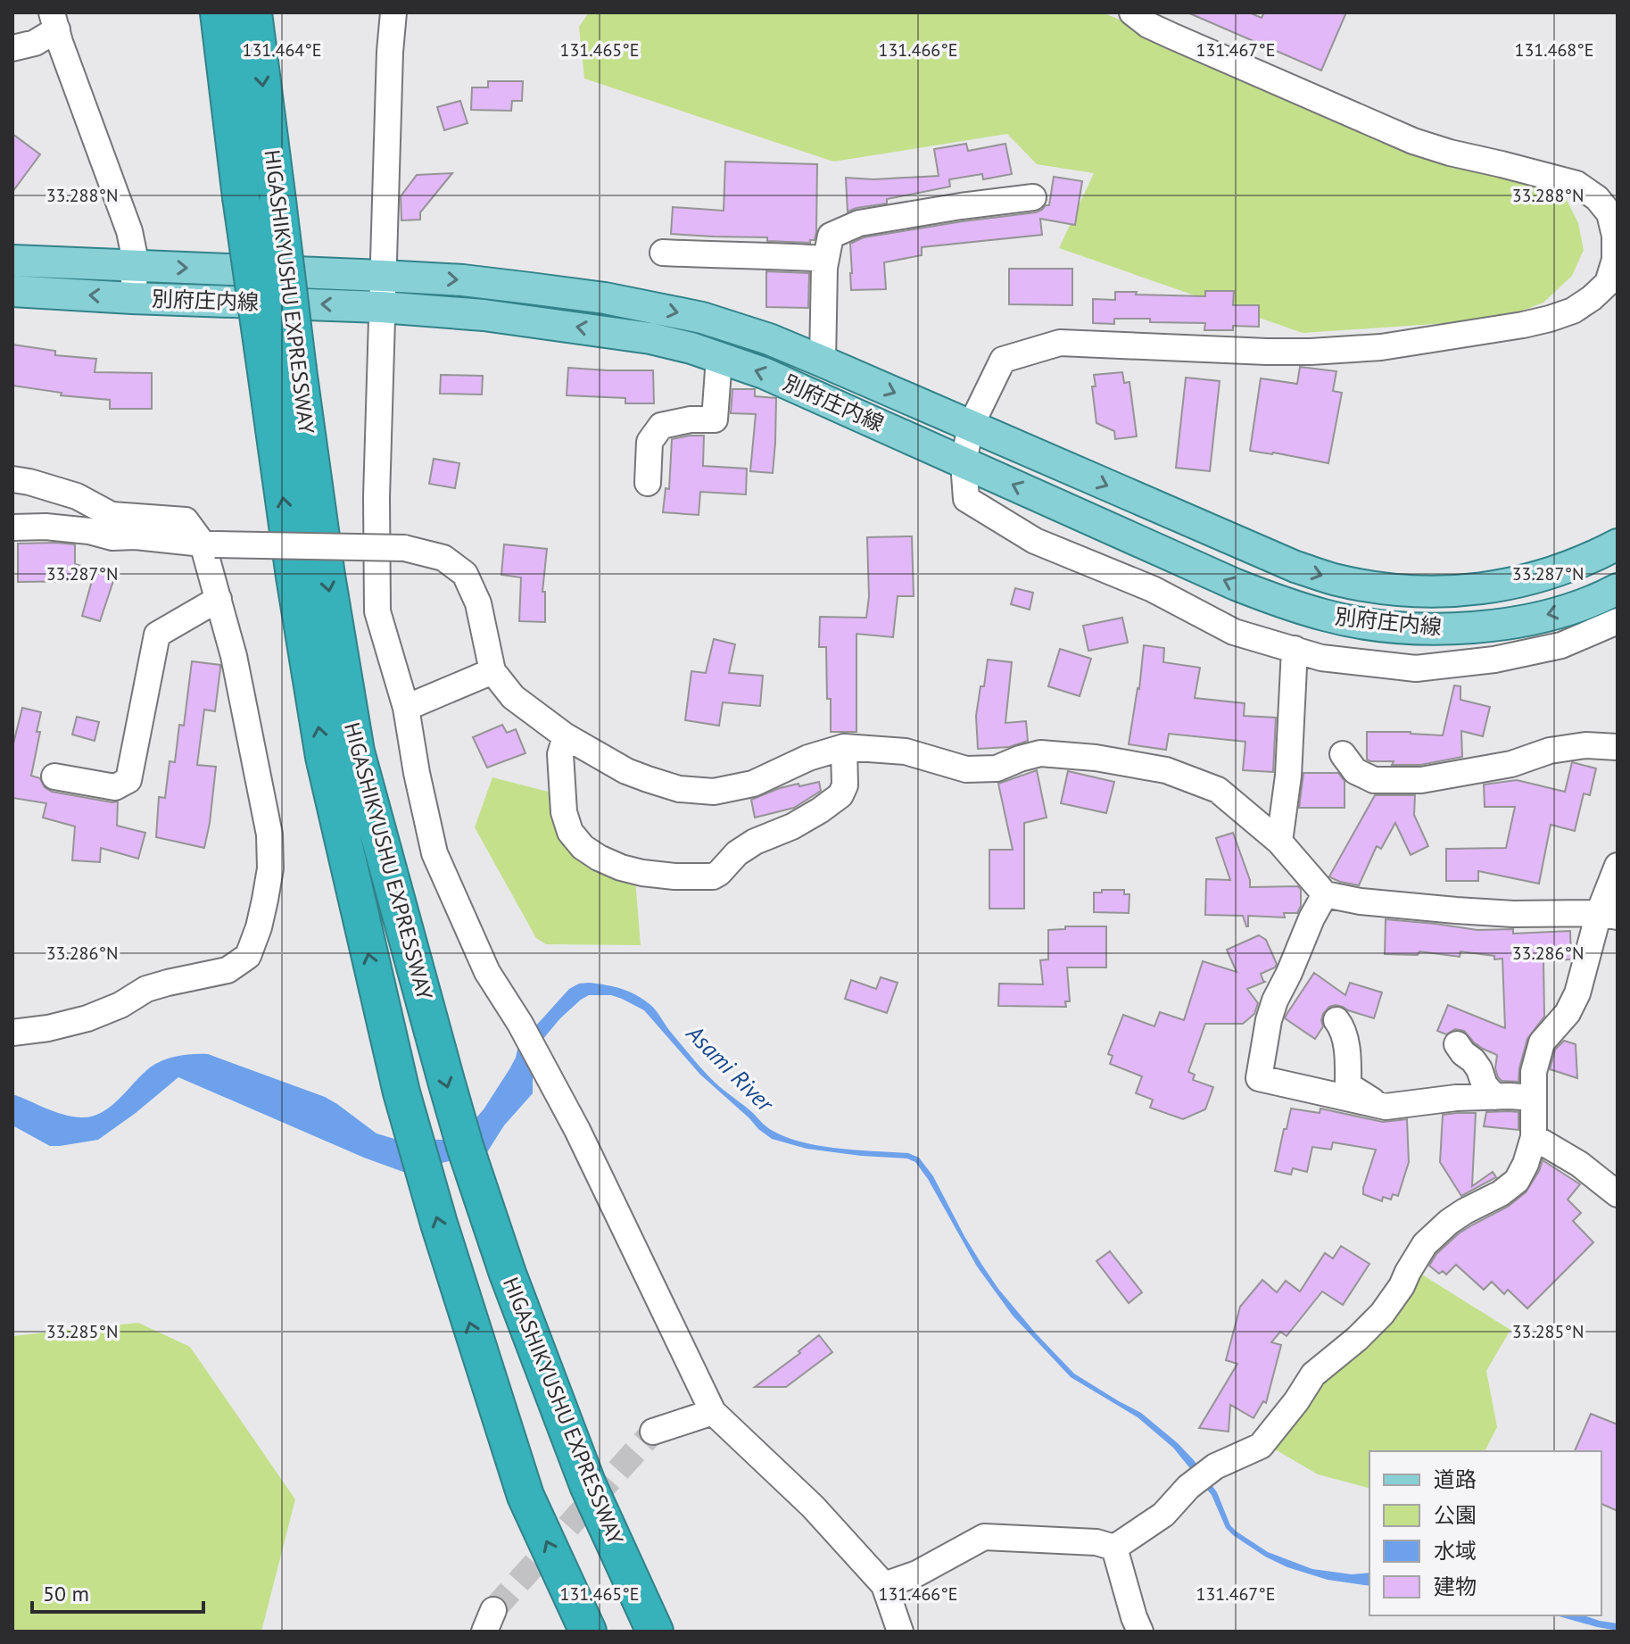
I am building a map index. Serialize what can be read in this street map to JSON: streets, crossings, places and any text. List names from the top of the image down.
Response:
{
  "streets": {
    "highway": ["HIGASHIKYUSHU EXPRESSWAY"],
    "main road": ["別府庄内線"]
  },
  "water": ["Asami River"],
  "legend": [
    "道路",
    "公園",
    "水域",
    "建物"
  ],
  "scale_bar": "50 m",
  "coordinates": [
    "131.464°E",
    "131.465°E",
    "131.466°E",
    "131.467°E",
    "131.468°E",
    "33.288°N",
    "33.287°N",
    "33.286°N",
    "33.285°N"
  ]
}
